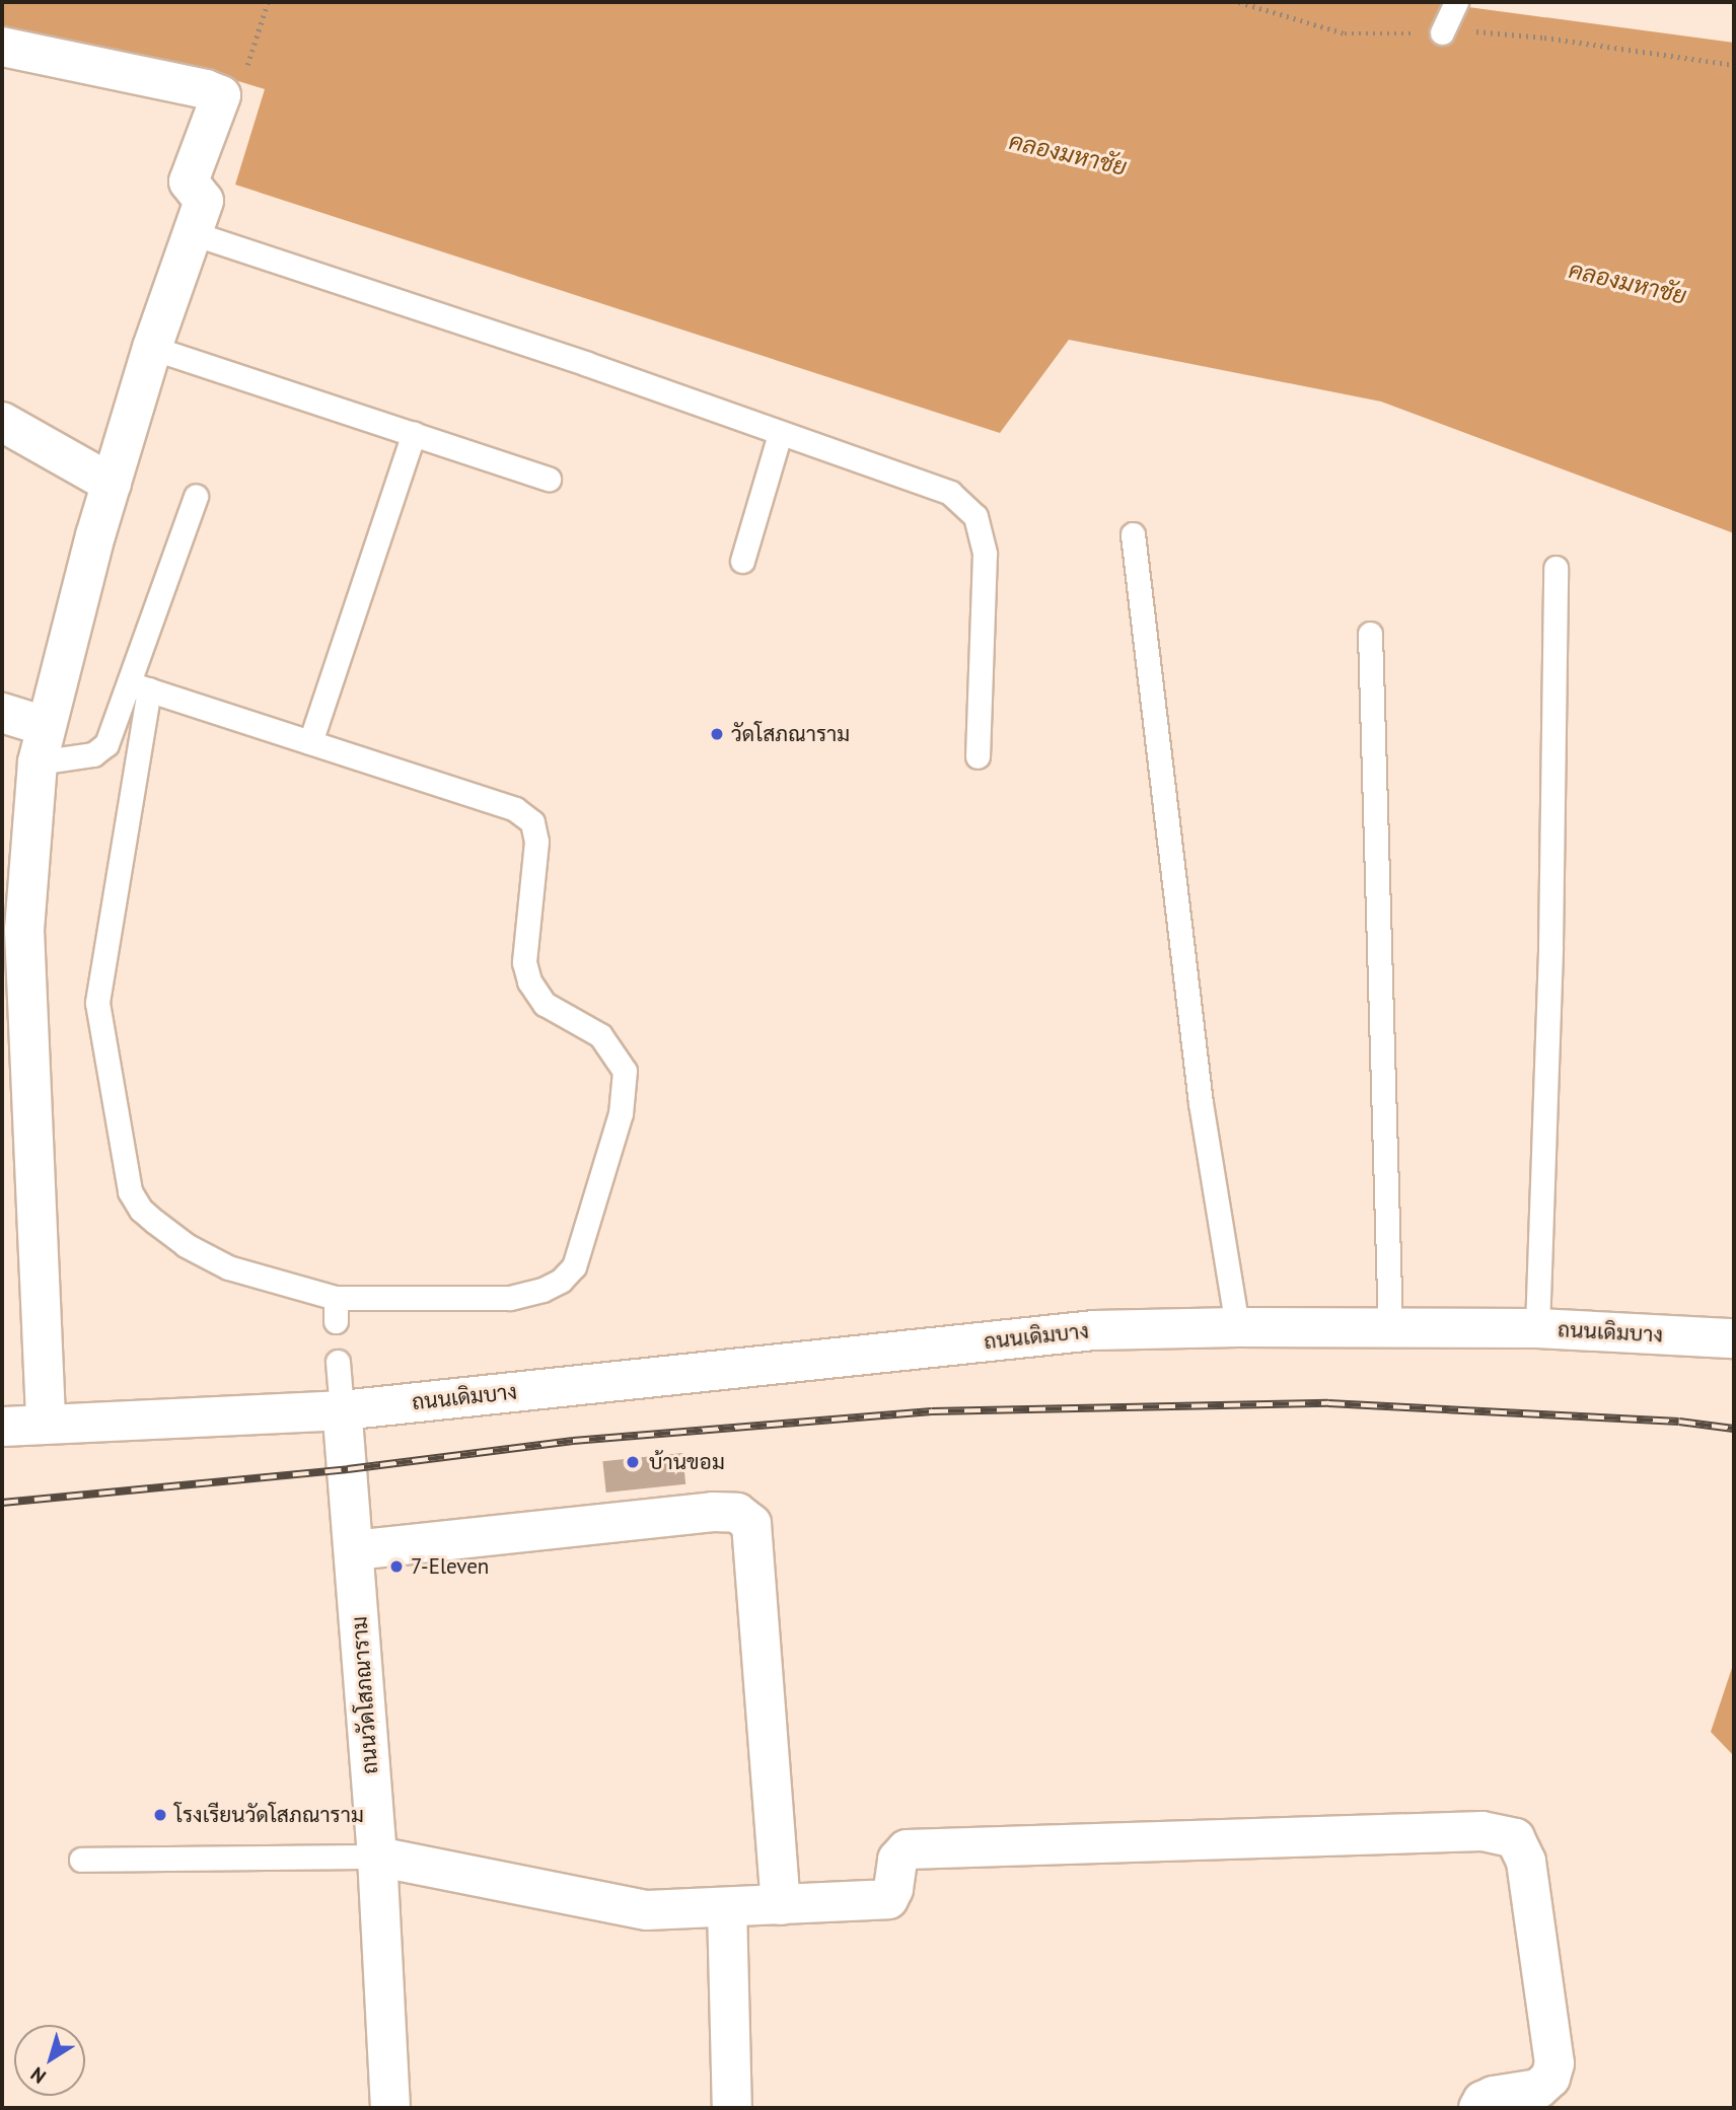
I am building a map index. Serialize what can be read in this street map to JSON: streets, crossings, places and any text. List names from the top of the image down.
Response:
{
  "streets": {
    "street": ["ถนนเดิมบาง", "ถนนวัดโสภณาราม"]
  },
  "crossings": [
    ["ถนนเดิมบาง", "ถนนวัดโสภณาราม"]
  ],
  "water": ["คลองมหาชัย"],
  "places": [
    "วัดโสภณาราม",
    "บ้านขอม",
    "7-Eleven",
    "โรงเรียนวัดโสภณาราม"
  ],
  "north": "bottom left"
}
